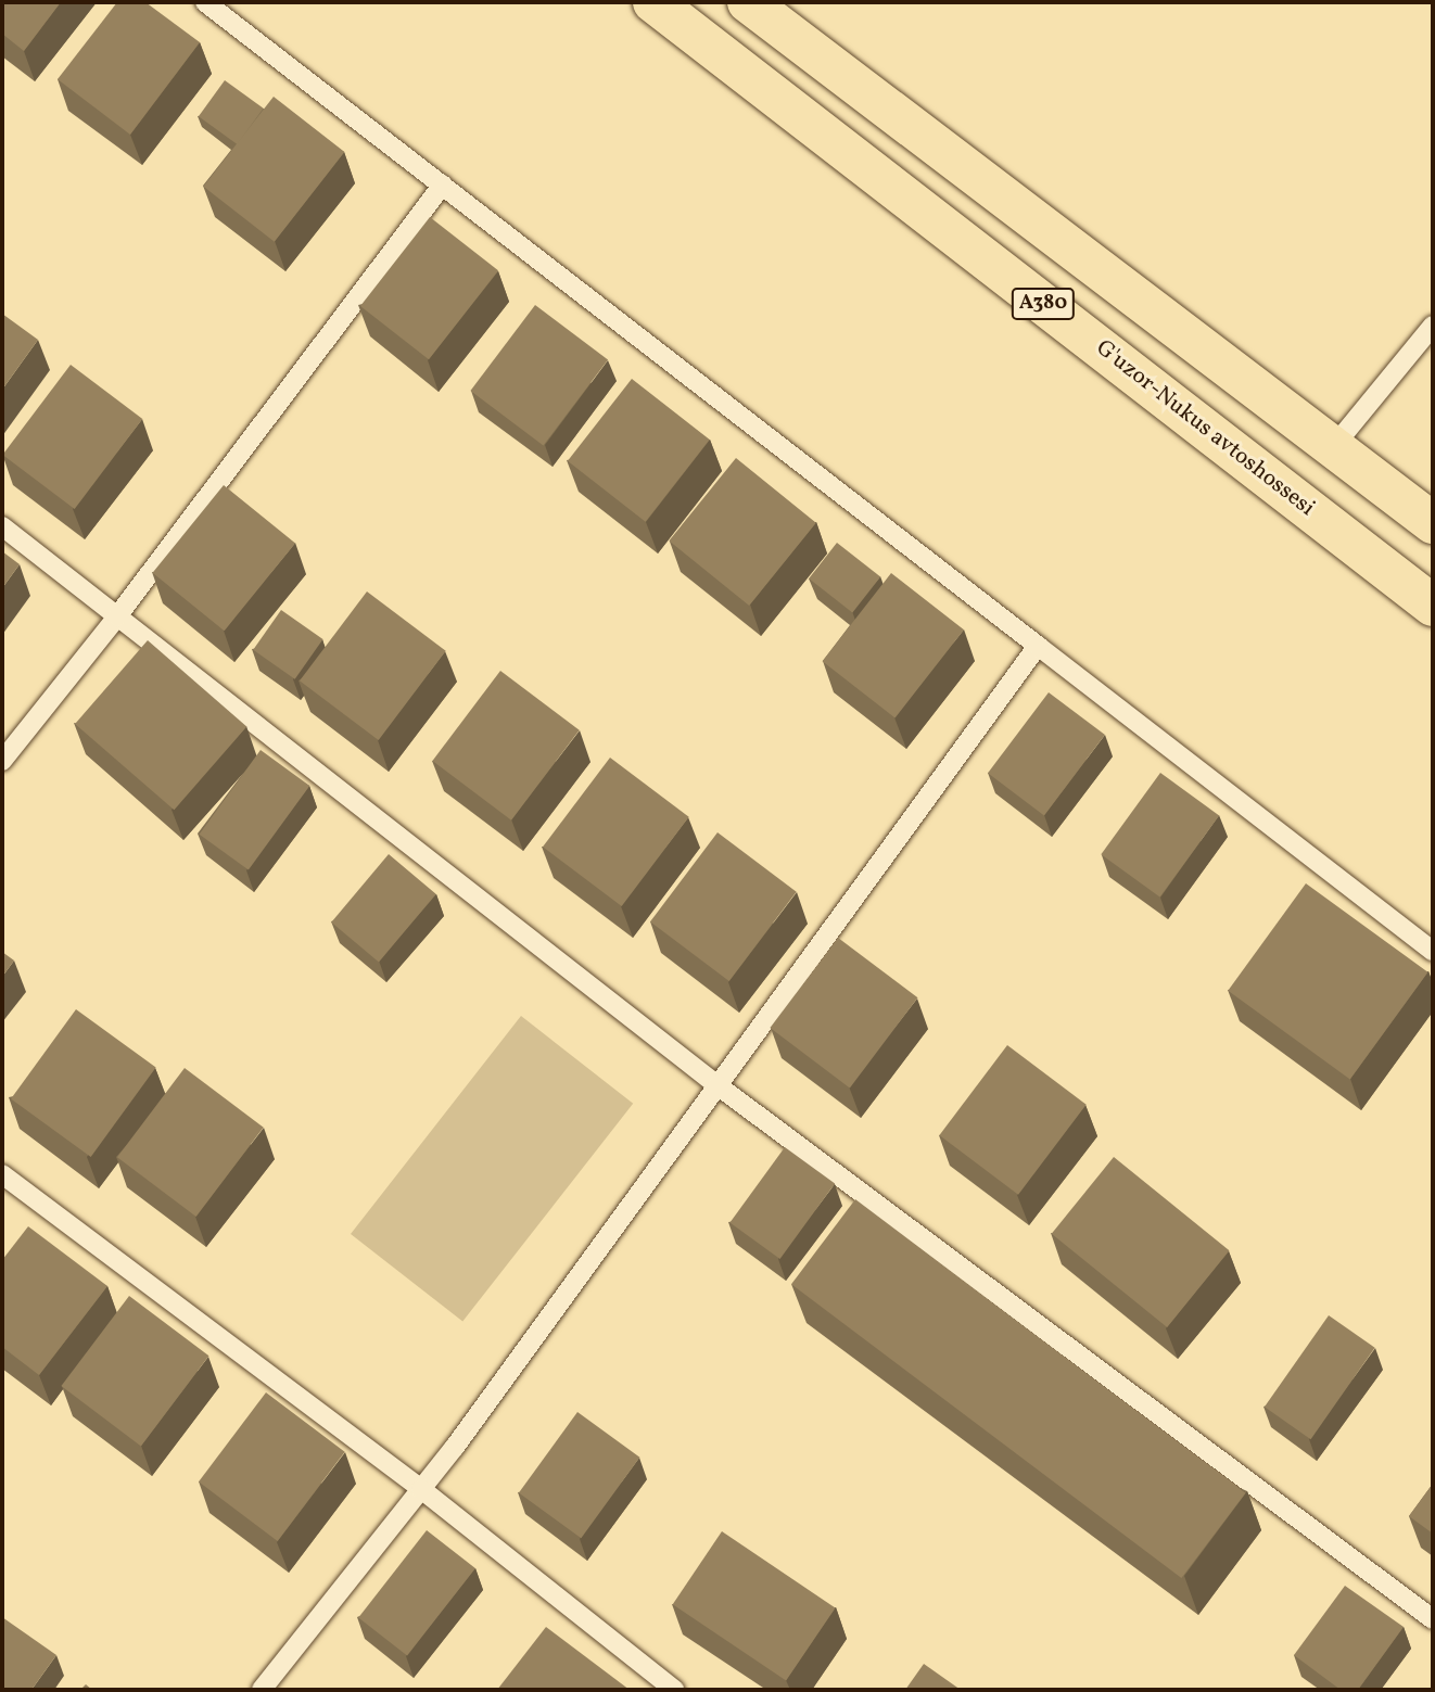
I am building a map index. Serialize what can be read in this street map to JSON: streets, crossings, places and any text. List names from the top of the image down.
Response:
{
  "streets": {
    "highway": ["A380", "G'uzor-Nukus avtoshossesi"]
  }
}
